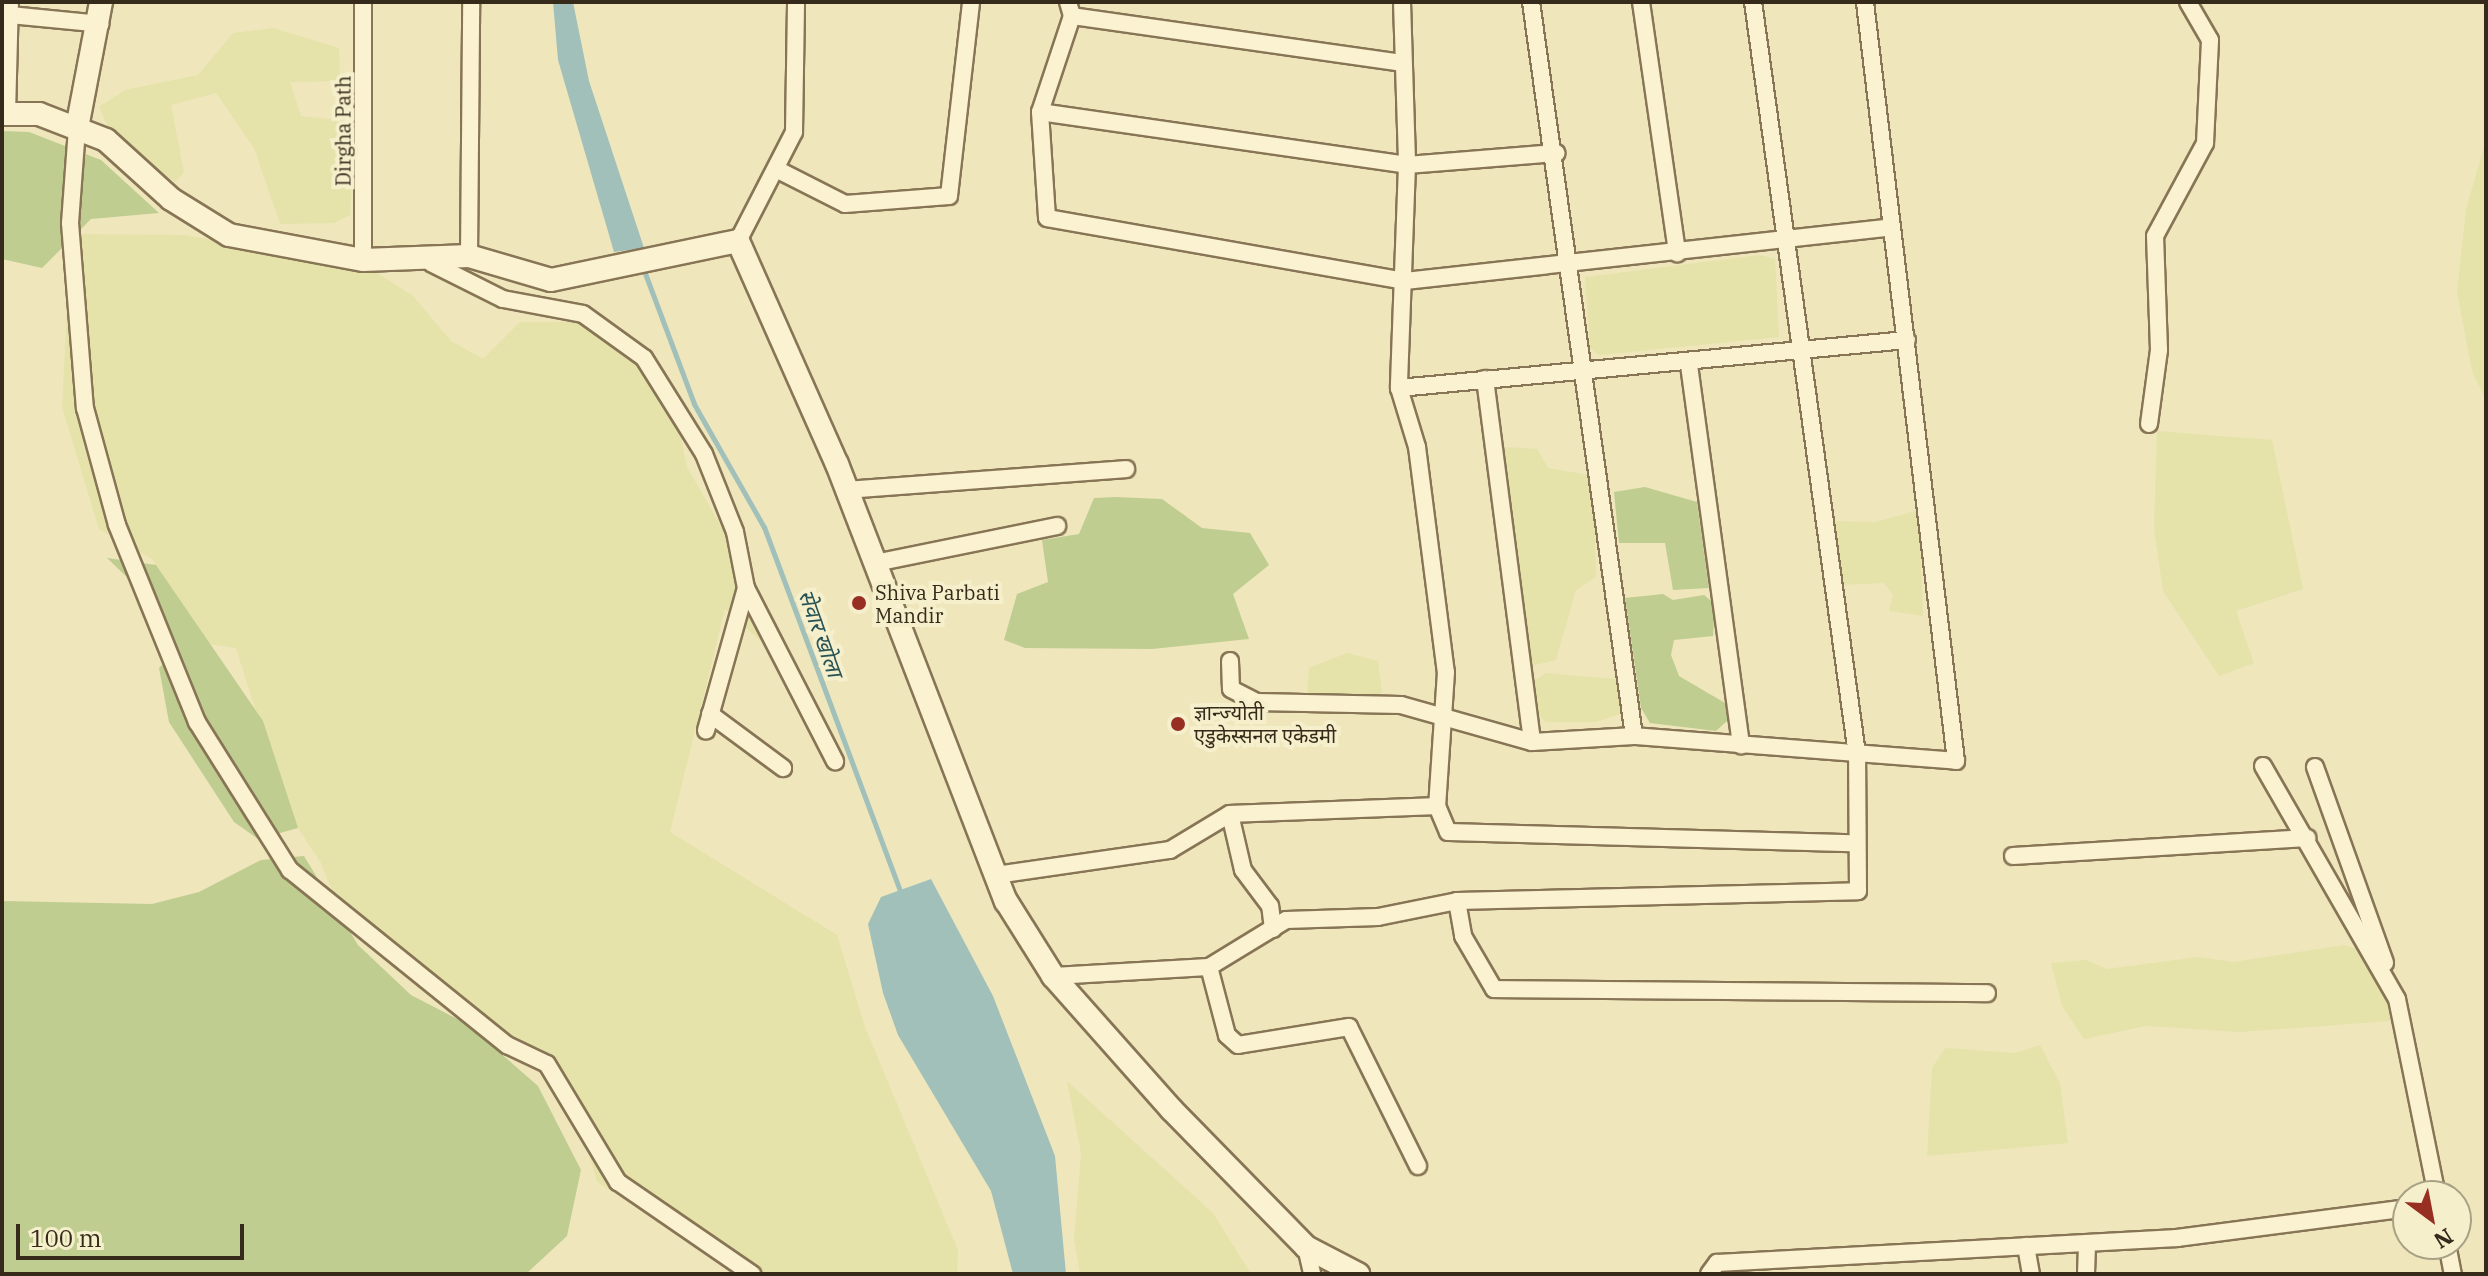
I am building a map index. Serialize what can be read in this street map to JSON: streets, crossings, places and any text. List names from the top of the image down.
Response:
{
  "streets": {
    "street": ["Dirgha Path"]
  },
  "water": ["सेवार खोला"],
  "places": ["Shiva Parbati Mandir", "ज्ञान्ज्योती एडुकेस्सनल एकेडमी"],
  "scale_bar": "100 m",
  "north": "bottom right"
}
